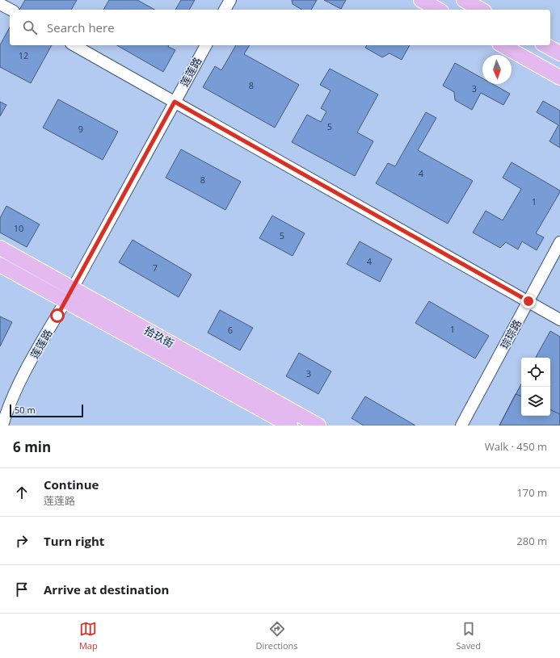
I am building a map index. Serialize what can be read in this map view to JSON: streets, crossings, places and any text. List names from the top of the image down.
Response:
{
  "streets": {
    "main road": ["拾玖街"],
    "street": ["莲莲路", "琮琮路"]
  },
  "crossings": [
    ["莲莲路", "拾玖街"]
  ],
  "house_numbers": [
    "12",
    "8",
    "3",
    "5",
    "9",
    "4",
    "8",
    "1",
    "10",
    "5",
    "4",
    "7",
    "1",
    "6",
    "3"
  ],
  "scale_bar": "50 m",
  "north": "bottom",
  "page": {
    "search": "Search here",
    "scale": "50 m",
    "heading": ["6 min", "Walk · 450 m"],
    "list": [
      ["Continue", "莲莲路", "170 m"],
      ["Turn right", "280 m"],
      "Arrive at destination"
    ],
    "nav": ["Map", "Directions", "Saved"]
  }
}
